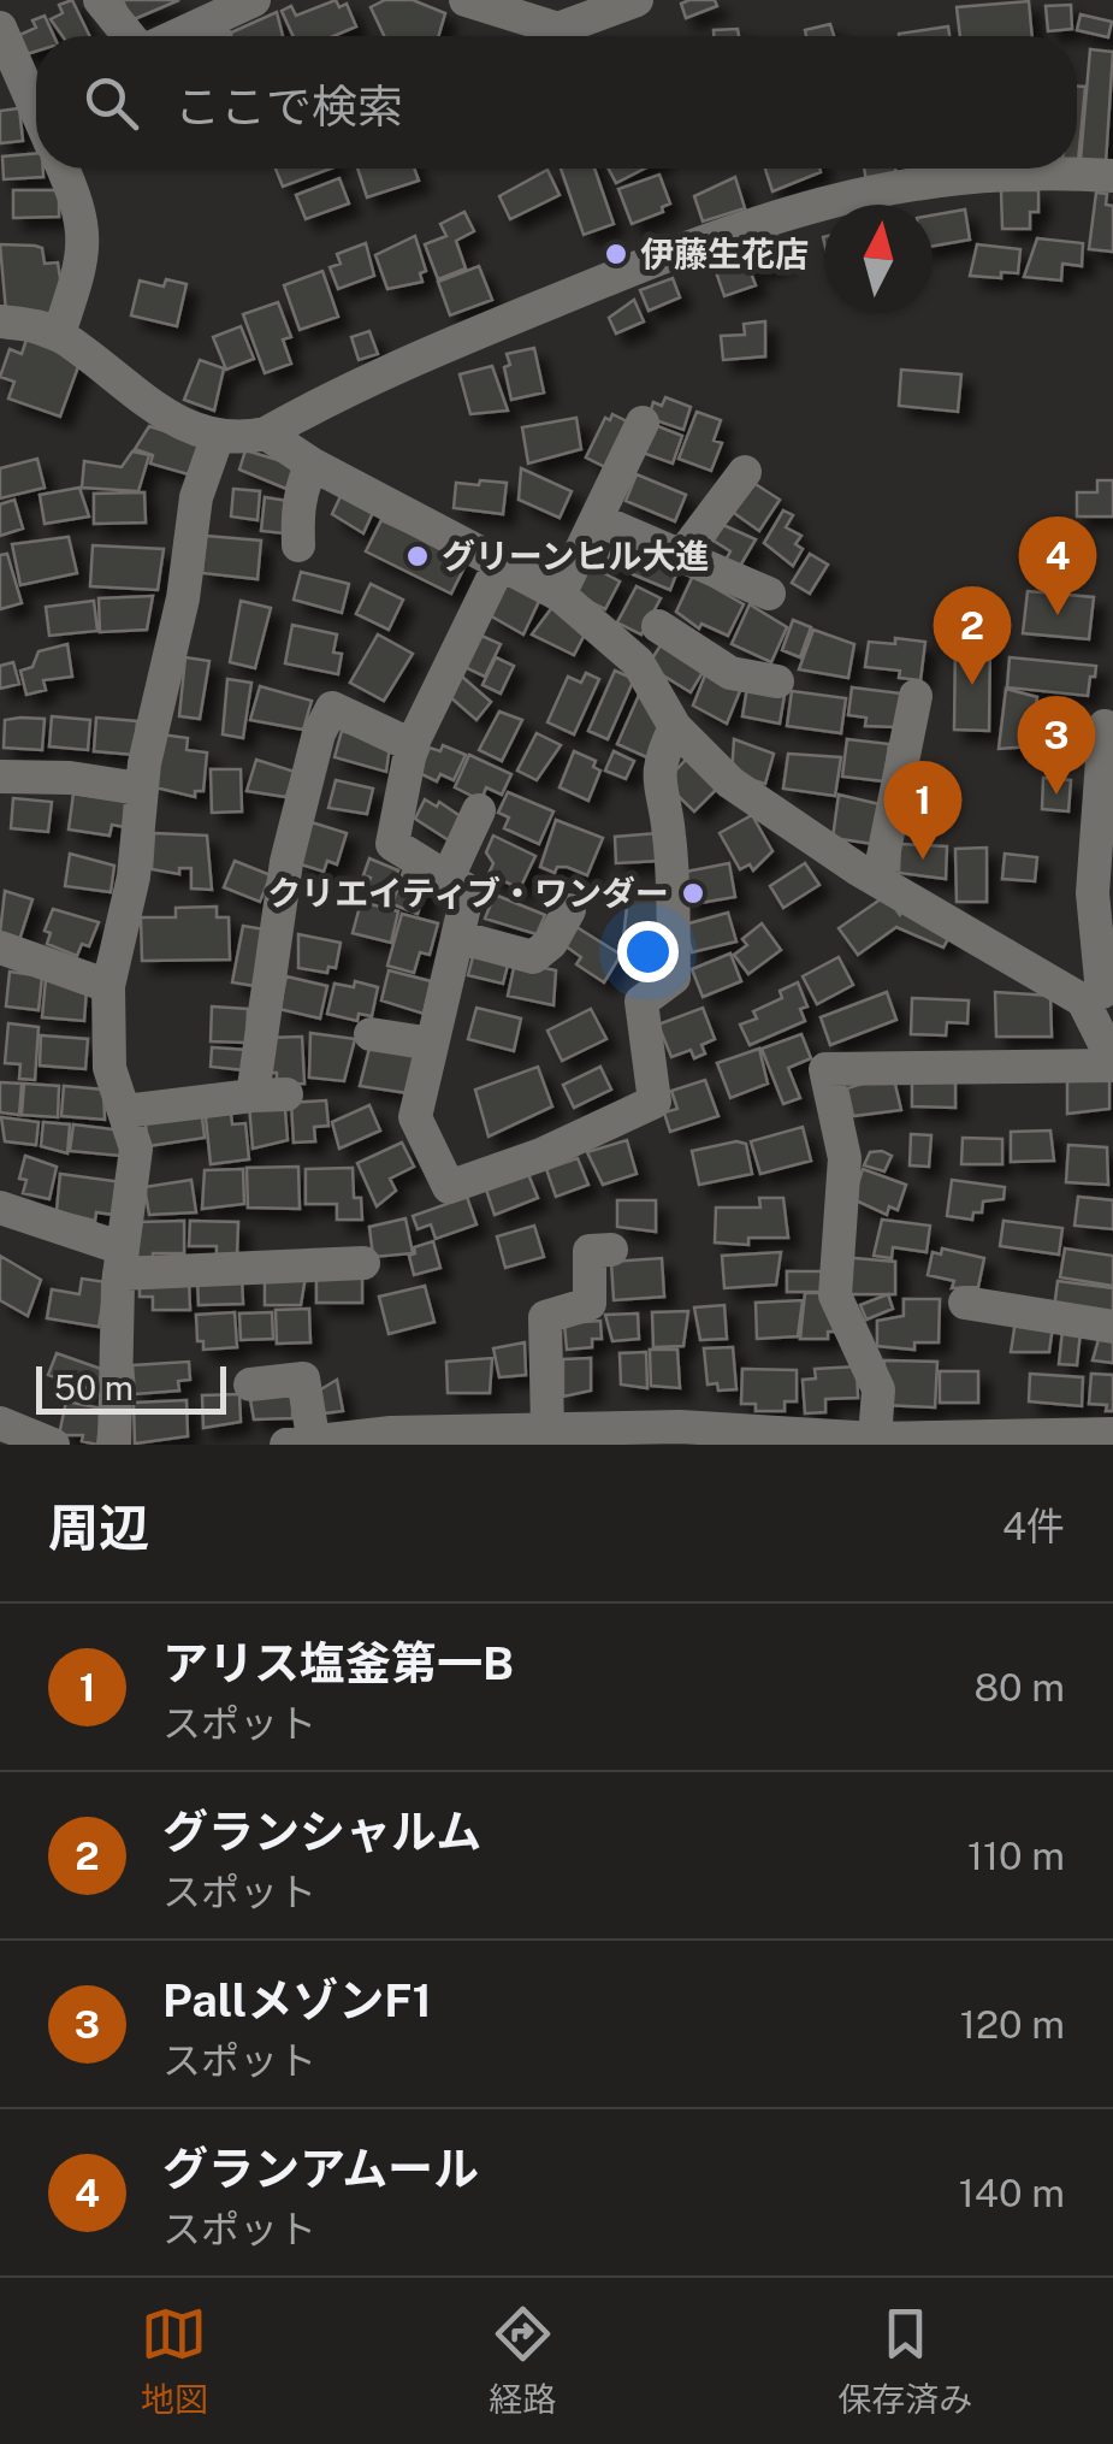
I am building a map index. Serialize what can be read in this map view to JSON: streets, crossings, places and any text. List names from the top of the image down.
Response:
{
  "places": ["伊藤生花店", "グリーンヒル大進", "クリエイティブ・ワンダー"],
  "scale_bar": "50 m",
  "north": "top",
  "page": {
    "search": "ここで検索",
    "pins": [
      "4",
      "2",
      "3",
      "1"
    ],
    "scale": "50 m",
    "heading": ["周辺", "4件"],
    "list": [
      {
        "mark": "1",
        "name": "アリス塩釜第一B",
        "note": "スポット",
        "value": "80 m"
      },
      {
        "mark": "2",
        "name": "グランシャルム",
        "note": "スポット",
        "value": "110 m"
      },
      {
        "mark": "3",
        "name": "PallメゾンF1",
        "note": "スポット",
        "value": "120 m"
      },
      {
        "mark": "4",
        "name": "グランアムール",
        "note": "スポット",
        "value": "140 m"
      }
    ],
    "nav": ["地図", "経路", "保存済み"]
  }
}
